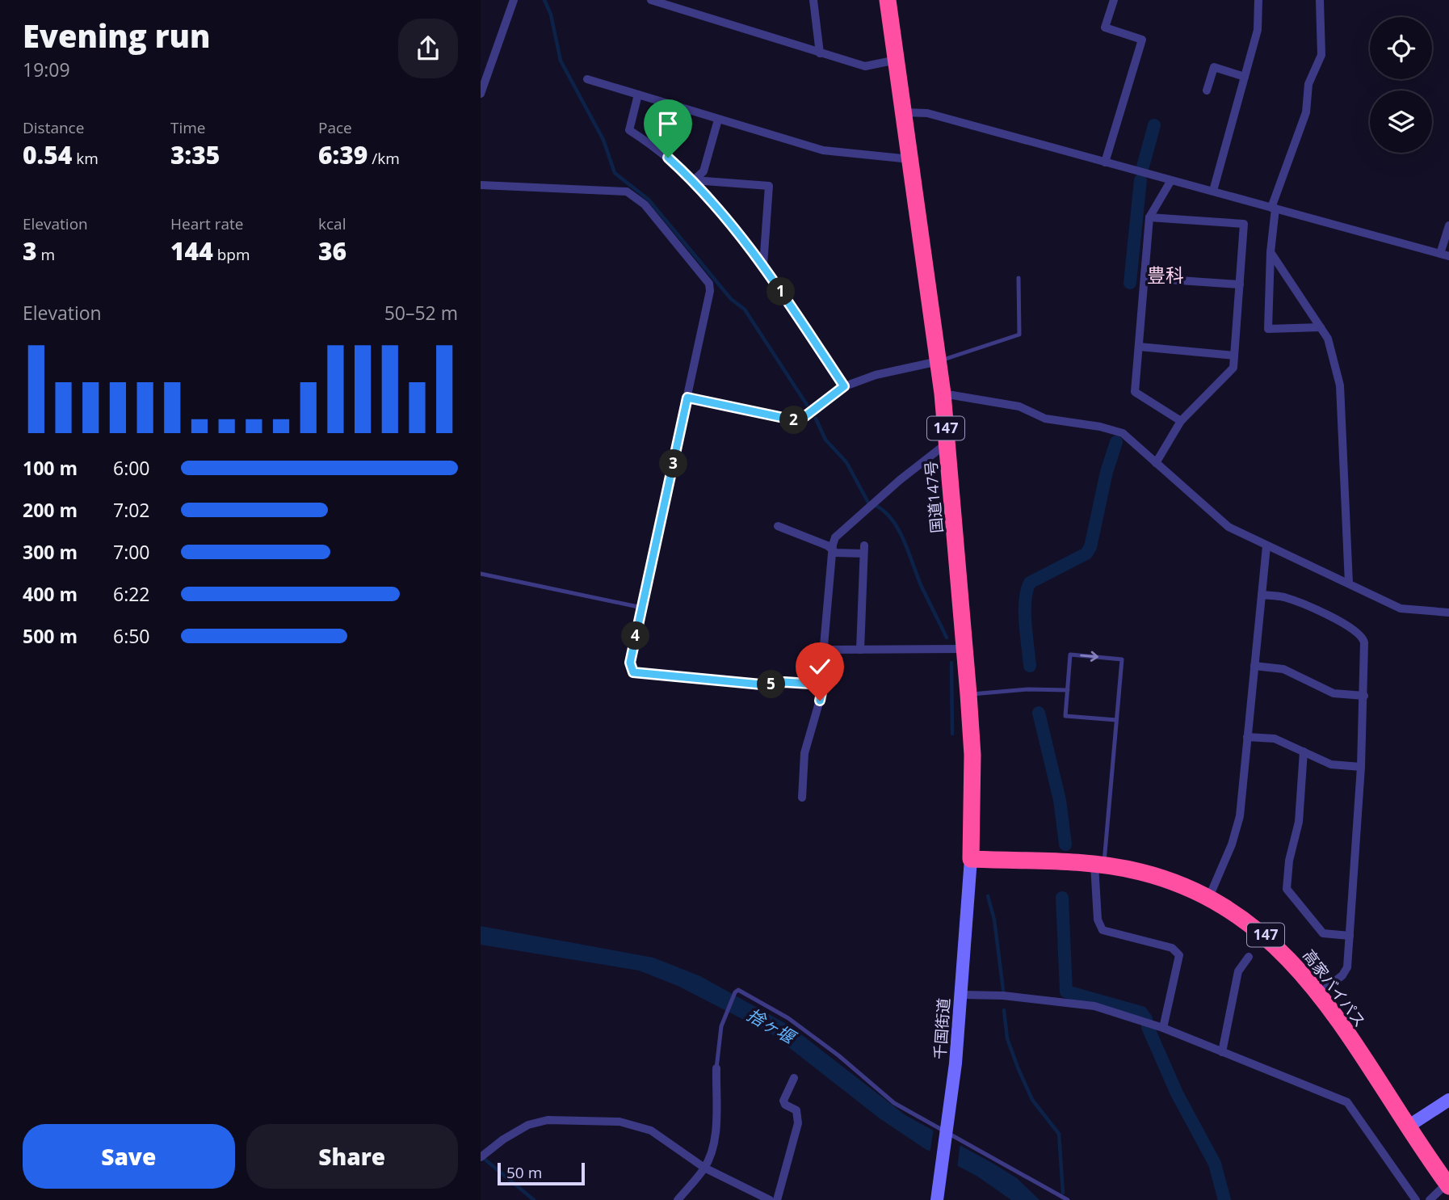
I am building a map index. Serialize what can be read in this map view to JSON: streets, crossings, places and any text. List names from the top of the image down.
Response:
{
  "streets": {
    "highway": ["147", "国道147号", "高家バイパス"],
    "main road": ["千国街道"]
  },
  "crossings": [
    ["国道147号", "高家バイパス"],
    ["国道147号", "千国街道"],
    ["高家バイパス", "千国街道"]
  ],
  "districts": ["豊科"],
  "water": ["捨ヶ堰"],
  "scale_bar": "50 m",
  "page": {
    "heading": ["Evening run", "19:09"],
    "stats": [
      ["Distance", "0.54 km"],
      ["Time", "3:35"],
      ["Pace", "6:39 /km"],
      ["Elevation", "3 m"],
      ["Heart rate", "144 bpm"],
      ["kcal", "36"]
    ],
    "pins": [
      "1",
      "2",
      "3",
      "4",
      "5"
    ],
    "chart": ["Elevation", "50–52 m"],
    "list": [
      {
        "name": "100 m",
        "note": "6:00"
      },
      {
        "name": "200 m",
        "note": "7:02"
      },
      {
        "name": "300 m",
        "note": "7:00"
      },
      {
        "name": "400 m",
        "note": "6:22"
      },
      {
        "name": "500 m",
        "note": "6:50"
      }
    ],
    "buttons": ["Save", "Share"],
    "scale": "50 m"
  }
}
